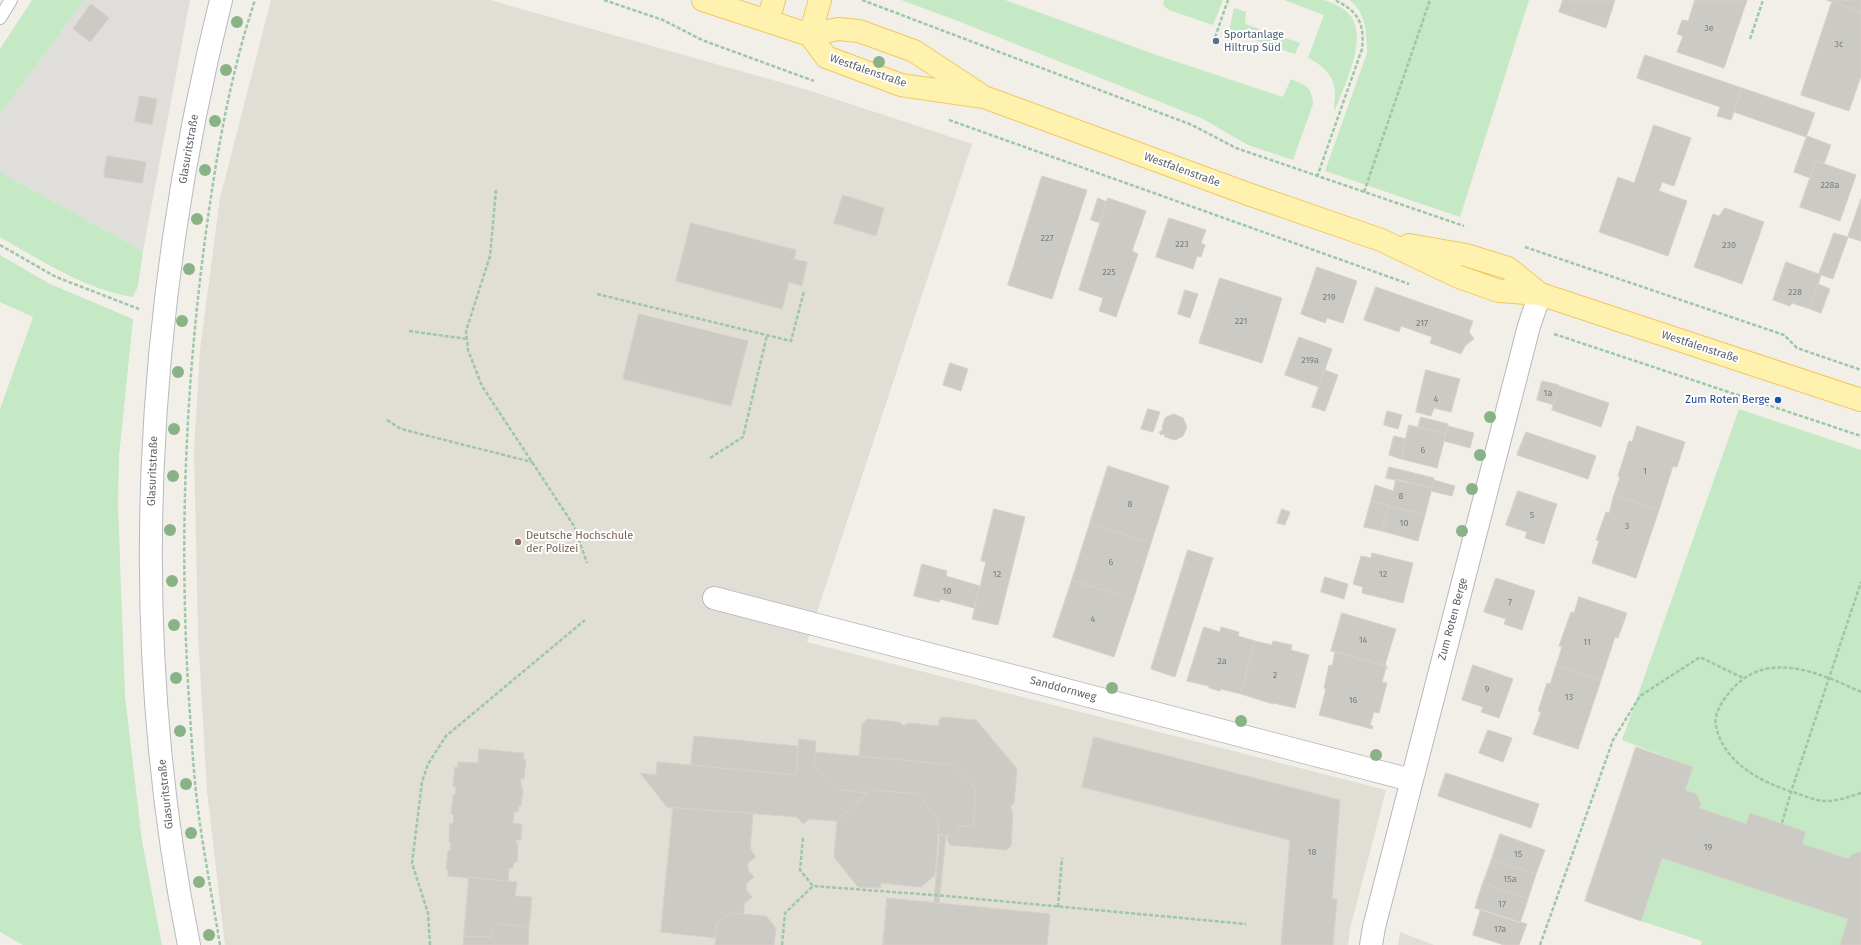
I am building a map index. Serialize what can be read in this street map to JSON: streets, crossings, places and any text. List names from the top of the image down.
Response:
{
  "streets": {
    "main road": ["Westfalenstraße"],
    "street": ["Glasuritstraße", "Zum Roten Berge", "Sanddornweg"]
  },
  "crossings": [
    ["Westfalenstraße", "Zum Roten Berge"],
    ["Zum Roten Berge", "Sanddornweg"]
  ],
  "places": ["Sportanlage Hiltrup Süd", "Zum Roten Berge", "Deutsche Hochschule der Polizei"],
  "house_numbers": [
    "3e",
    "3c",
    "228a",
    "227",
    "223",
    "230",
    "225",
    "228",
    "219",
    "221",
    "217",
    "219a",
    "1a",
    "4",
    "6",
    "1",
    "8",
    "8",
    "5",
    "10",
    "3",
    "6",
    "12",
    "12",
    "10",
    "7",
    "4",
    "14",
    "11",
    "2a",
    "2",
    "9",
    "13",
    "16",
    "19",
    "18",
    "15",
    "15a",
    "17",
    "17a"
  ]
}
